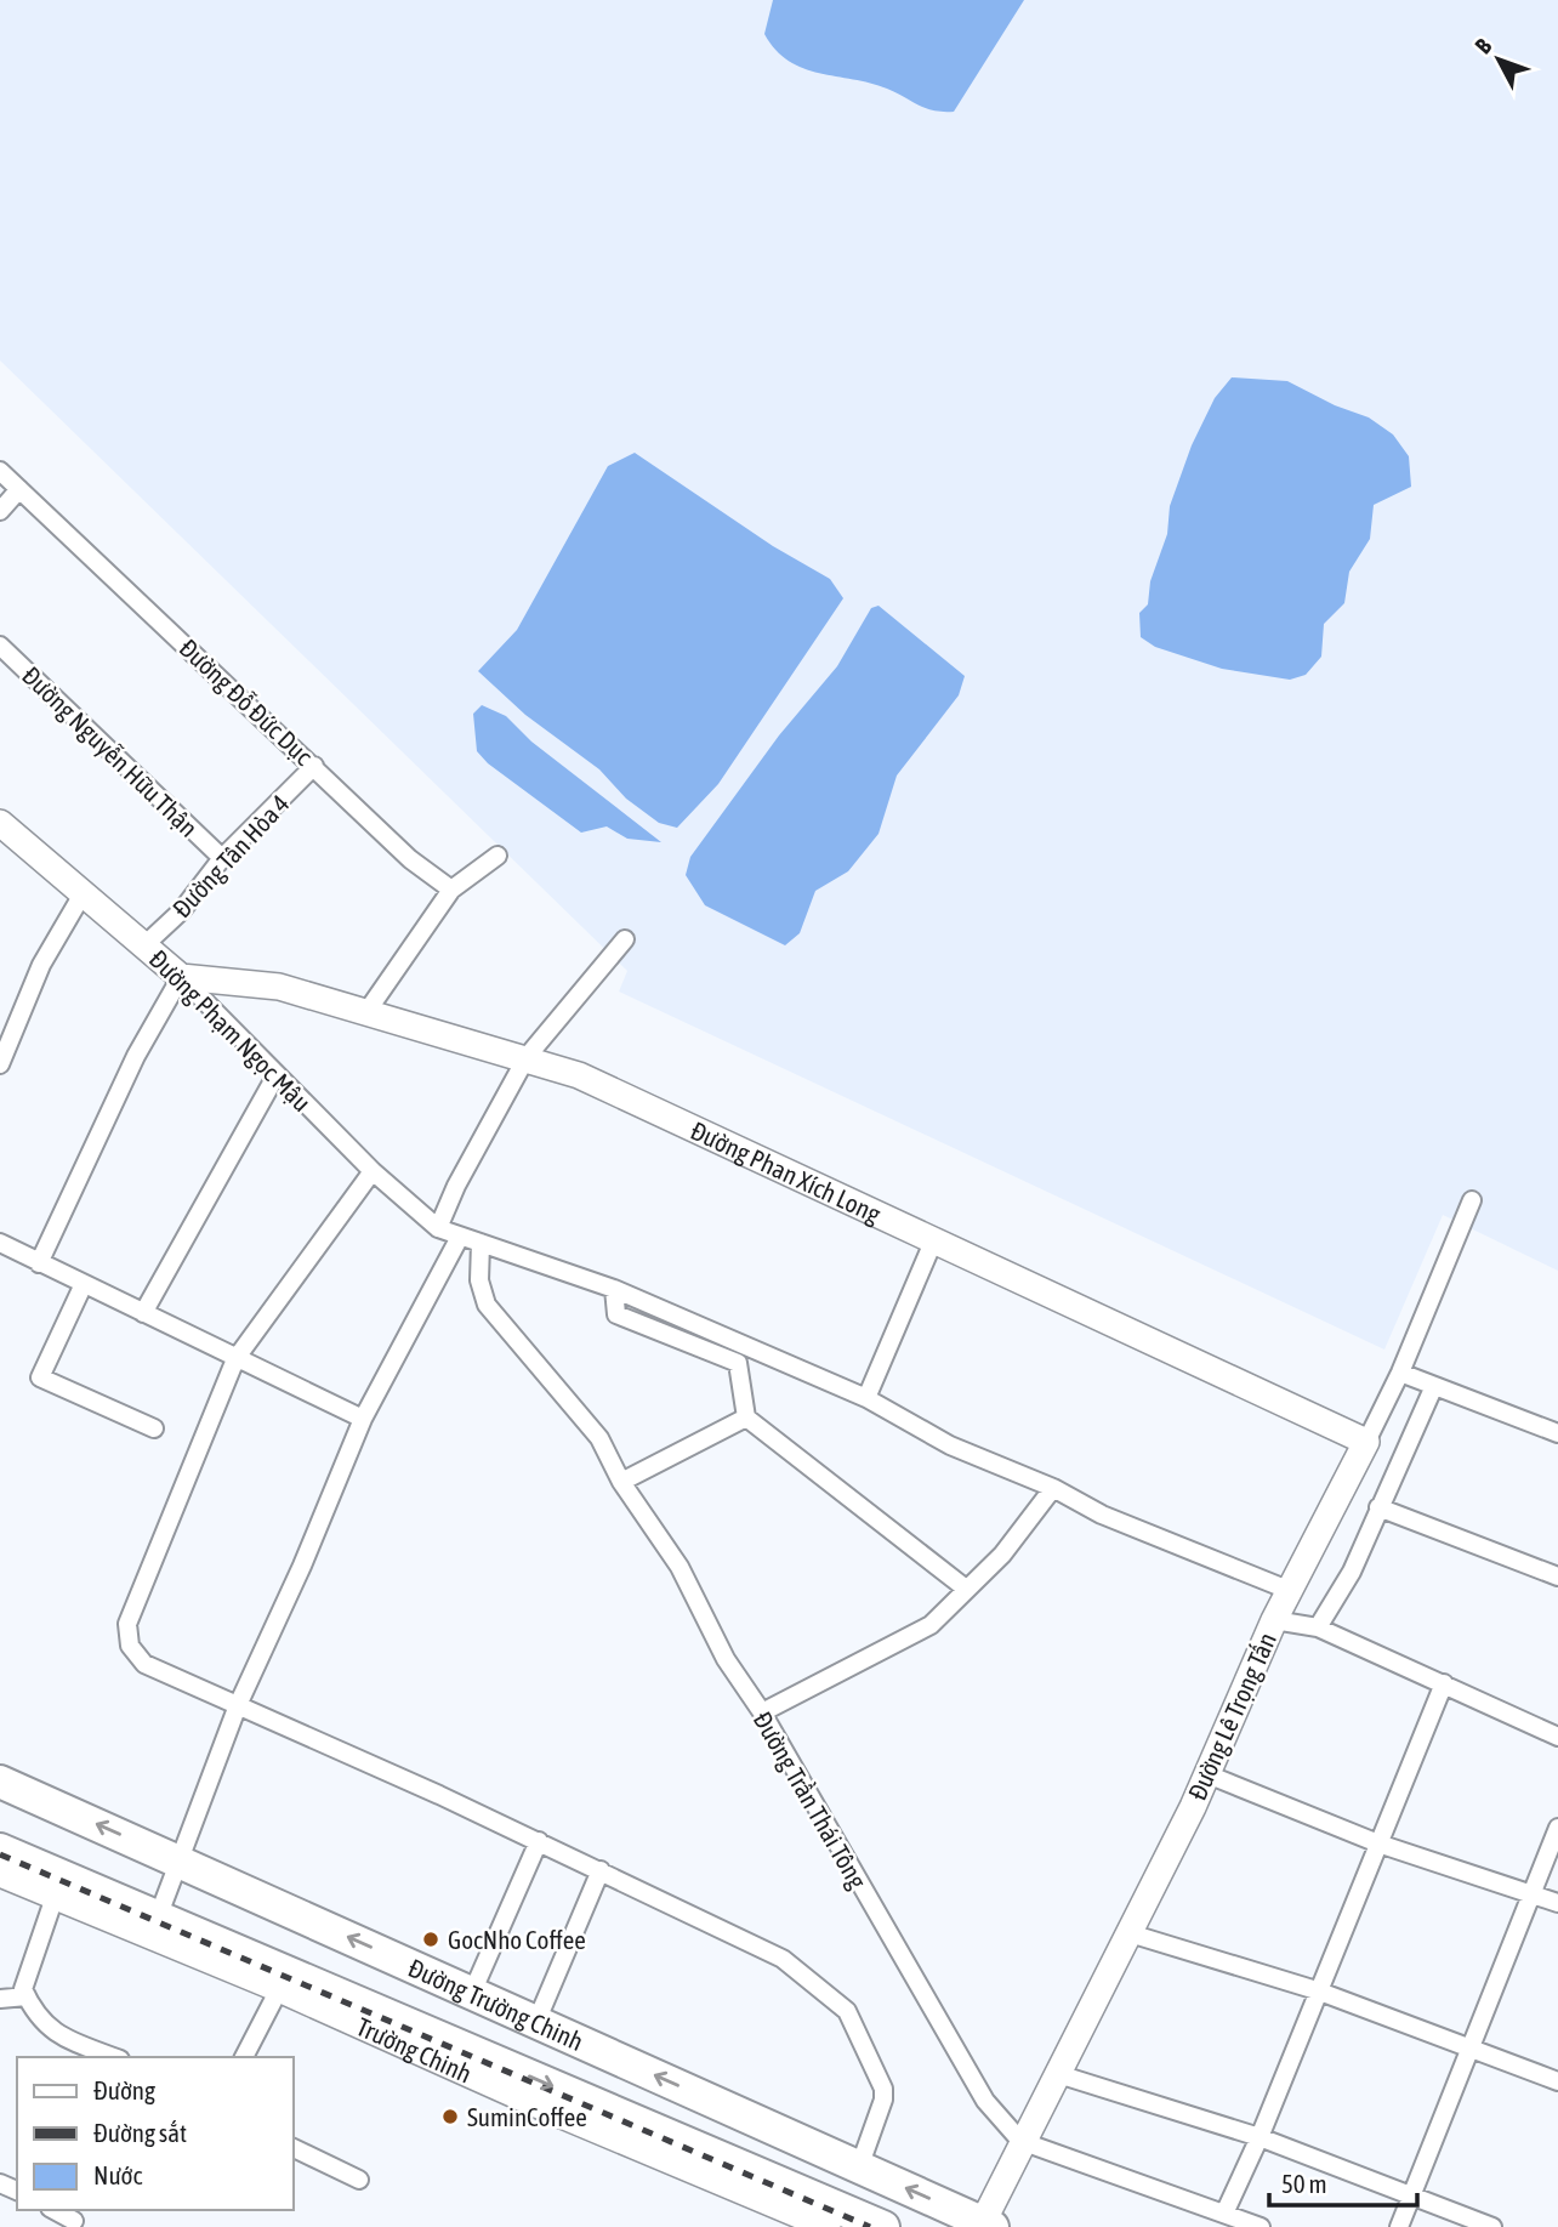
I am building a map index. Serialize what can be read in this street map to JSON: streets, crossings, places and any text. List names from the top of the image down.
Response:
{
  "streets": {
    "highway": ["Đường Trường Chinh"],
    "street": [
      "Đường Đỗ Đức Dục",
      "Đường Nguyễn Hữu Thận",
      "Đường Tân Hòa 4",
      "Đường Phạm Ngọc Mậu",
      "Đường Phan Xích Long",
      "Đường Lê Trọng Tấn",
      "Đường Trần Thái Tông",
      "Trường Chinh"
    ]
  },
  "crossings": [
    ["Đường Đỗ Đức Dục", "Đường Tân Hòa 4"],
    ["Đường Nguyễn Hữu Thận", "Đường Tân Hòa 4"],
    ["Đường Tân Hòa 4", "Đường Phạm Ngọc Mậu"],
    ["Đường Phạm Ngọc Mậu", "Đường Phan Xích Long"],
    ["Đường Phạm Ngọc Mậu", "Đường Lê Trọng Tấn"],
    ["Đường Phạm Ngọc Mậu", "Đường Trần Thái Tông"],
    ["Đường Phan Xích Long", "Đường Lê Trọng Tấn"],
    ["Đường Lê Trọng Tấn", "Đường Trần Thái Tông"],
    ["Đường Lê Trọng Tấn", "Đường Trường Chinh"]
  ],
  "places": ["GocNho Coffee", "SuminCoffee"],
  "legend": ["Đường", "Đường sắt", "Nước"],
  "scale_bar": "50 m",
  "north": "top left"
}
